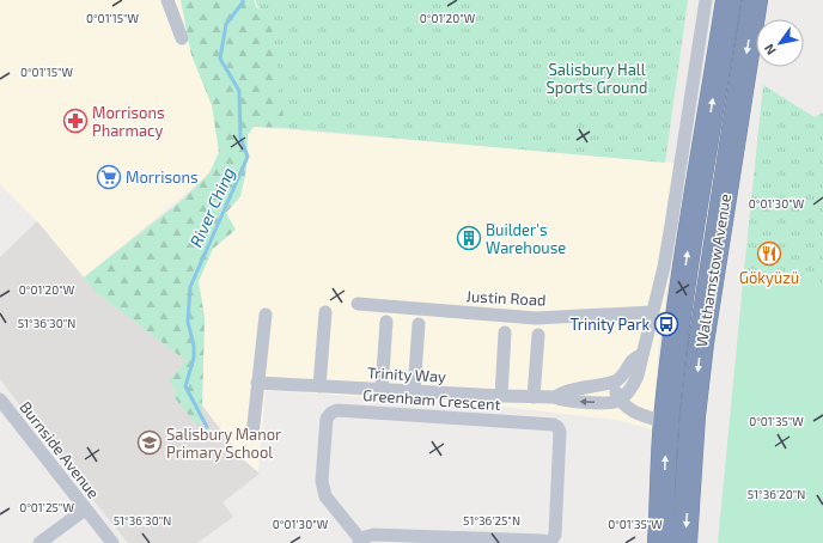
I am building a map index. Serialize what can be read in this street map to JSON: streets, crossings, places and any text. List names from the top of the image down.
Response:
{
  "streets": {
    "highway": ["Walthamstow Avenue"],
    "street": [
      "Justin Road",
      "Trinity Way",
      "Greenham Crescent",
      "Burnside Avenue"
    ]
  },
  "water": ["River Ching"],
  "parks": ["Salisbury Hall Sports Ground"],
  "places": {
    "pharmacy": ["Morrisons Pharmacy"],
    "supermarket": ["Morrisons"],
    "building": ["Builder's Warehouse"],
    "restaurant": ["Gökyüzü"],
    "bus stop": ["Trinity Park"],
    "school or university": ["Salisbury Manor Primary School"]
  },
  "north": "bottom left",
  "coordinates": [
    "0°01'20\"W",
    "0°01'15\"W",
    "0°01'30\"W",
    "51°36'30\"N",
    "0°01'35\"W",
    "51°36'20\"N",
    "0°01'25\"W",
    "51°36'25\"N"
  ]
}
